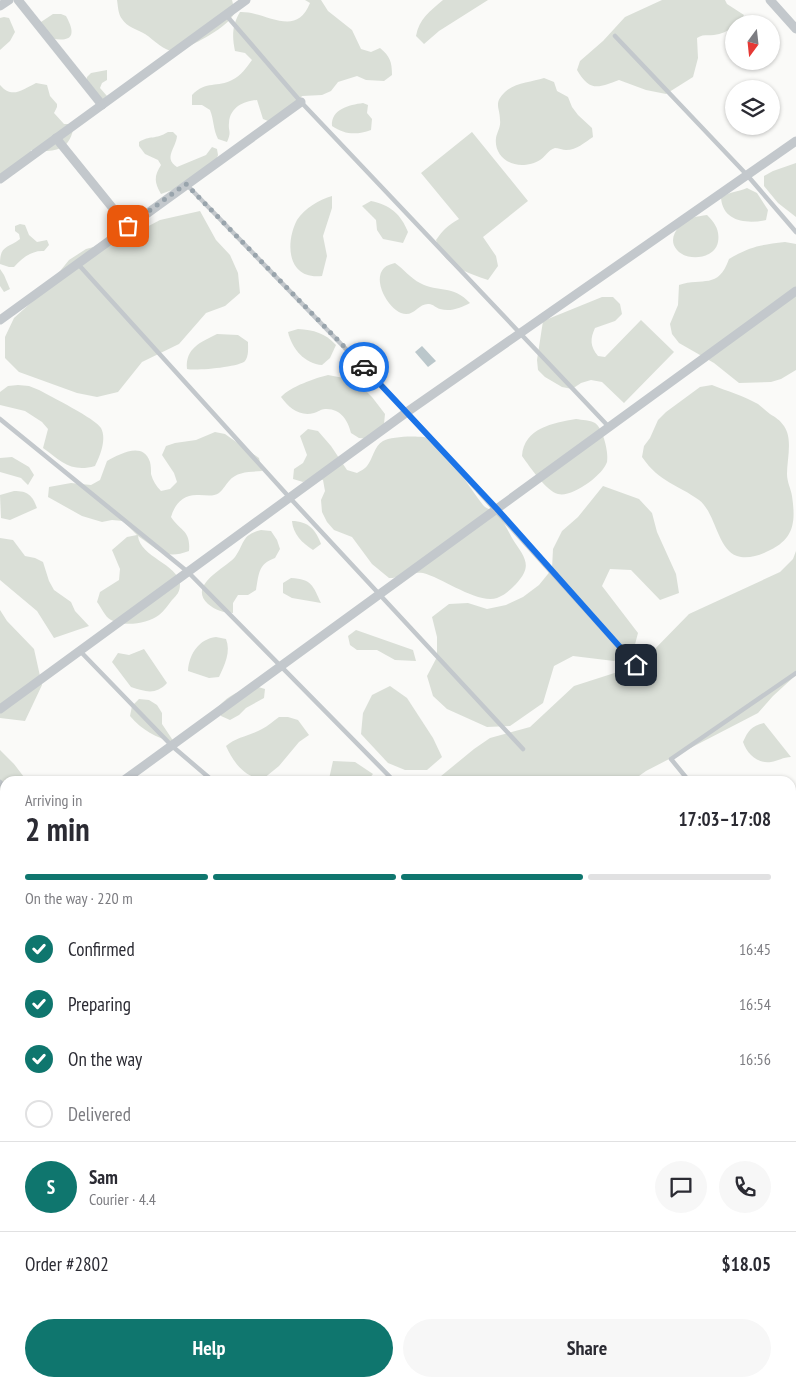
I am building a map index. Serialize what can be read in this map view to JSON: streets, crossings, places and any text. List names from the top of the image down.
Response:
{
  "north": "bottom",
  "page": {
    "heading": ["2 min", "Arriving in", "17:03–17:08"],
    "panel": [
      "Sam",
      "Courier · 4.4",
      "Order #2802",
      "$18.05"
    ],
    "bar": "On the way · 220 m",
    "list": [
      ["Confirmed", "16:45"],
      ["Preparing", "16:54"],
      ["On the way", "16:56"],
      "Delivered"
    ],
    "round": "S",
    "buttons": ["Help", "Share"]
  }
}
